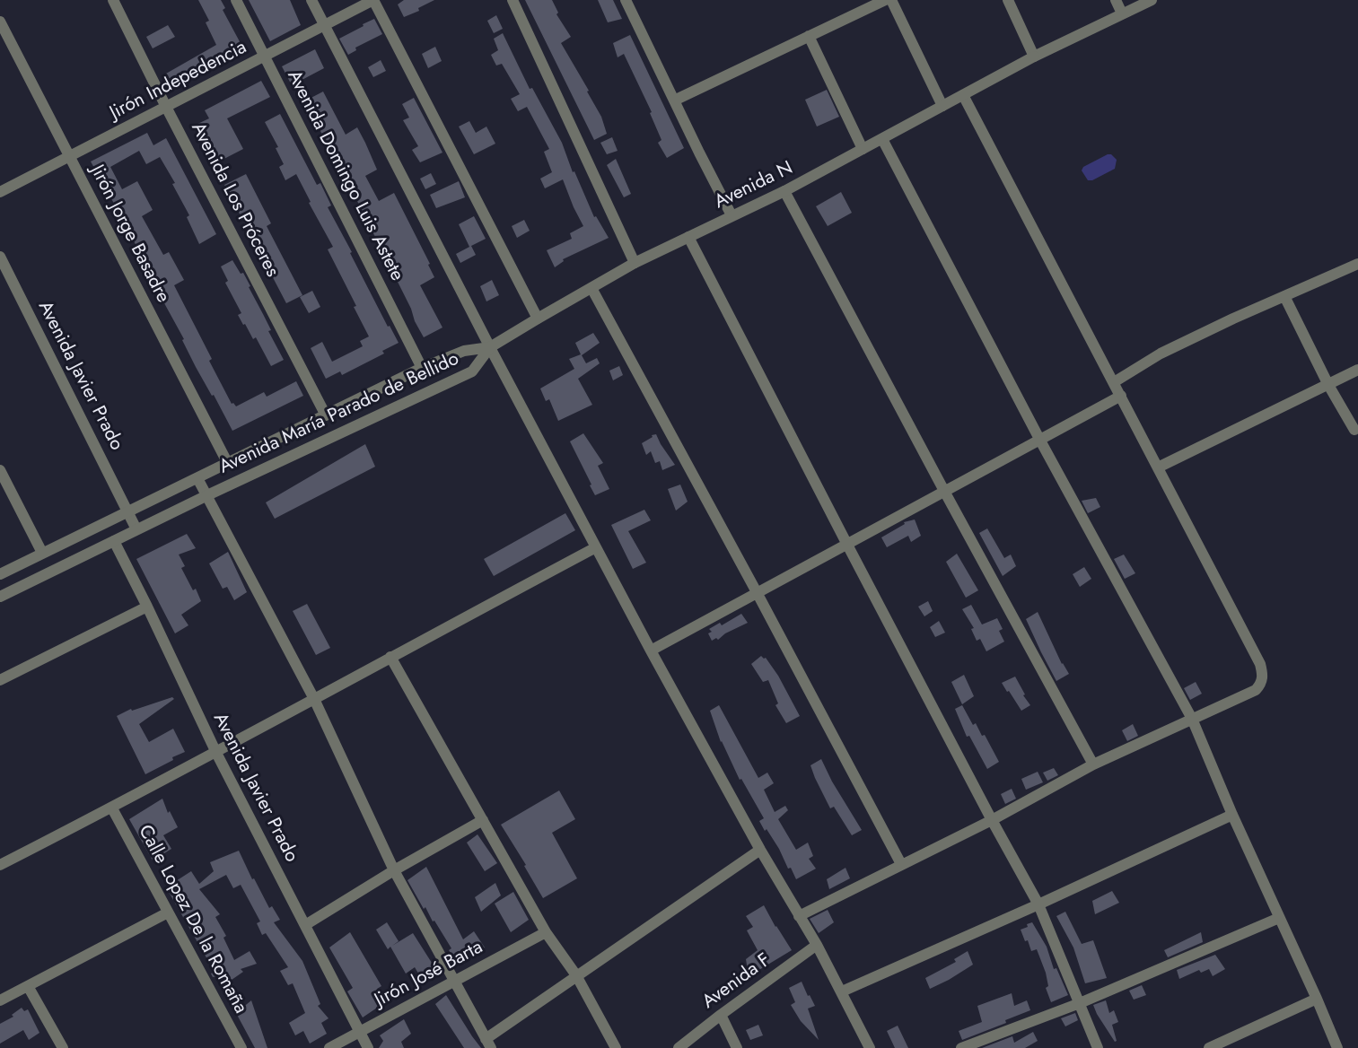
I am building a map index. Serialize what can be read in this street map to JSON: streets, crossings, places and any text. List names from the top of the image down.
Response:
{
  "streets": {
    "street": [
      "Jirón Indepedencia",
      "Avenida Domingo Luis Astete",
      "Avenida N",
      "Avenida Los Próceres",
      "Jirón Jorge Basadre",
      "Avenida Javier Prado",
      "Avenida María Parado de Bellido",
      "Calle Lopez De la Romaña",
      "Jirón José Barta",
      "Avenida F"
    ]
  },
  "crossings": [
    ["Jirón Indepedencia", "Avenida Domingo Luis Astete"],
    ["Jirón Indepedencia", "Avenida Los Próceres"],
    ["Jirón Indepedencia", "Jirón Jorge Basadre"],
    ["Avenida Domingo Luis Astete", "Avenida María Parado de Bellido"],
    ["Avenida N", "Avenida María Parado de Bellido"],
    ["Avenida Los Próceres", "Avenida María Parado de Bellido"],
    ["Jirón Jorge Basadre", "Avenida María Parado de Bellido"],
    ["Avenida Javier Prado", "Avenida María Parado de Bellido"],
    ["Avenida Javier Prado", "Jirón José Barta"]
  ]
}
